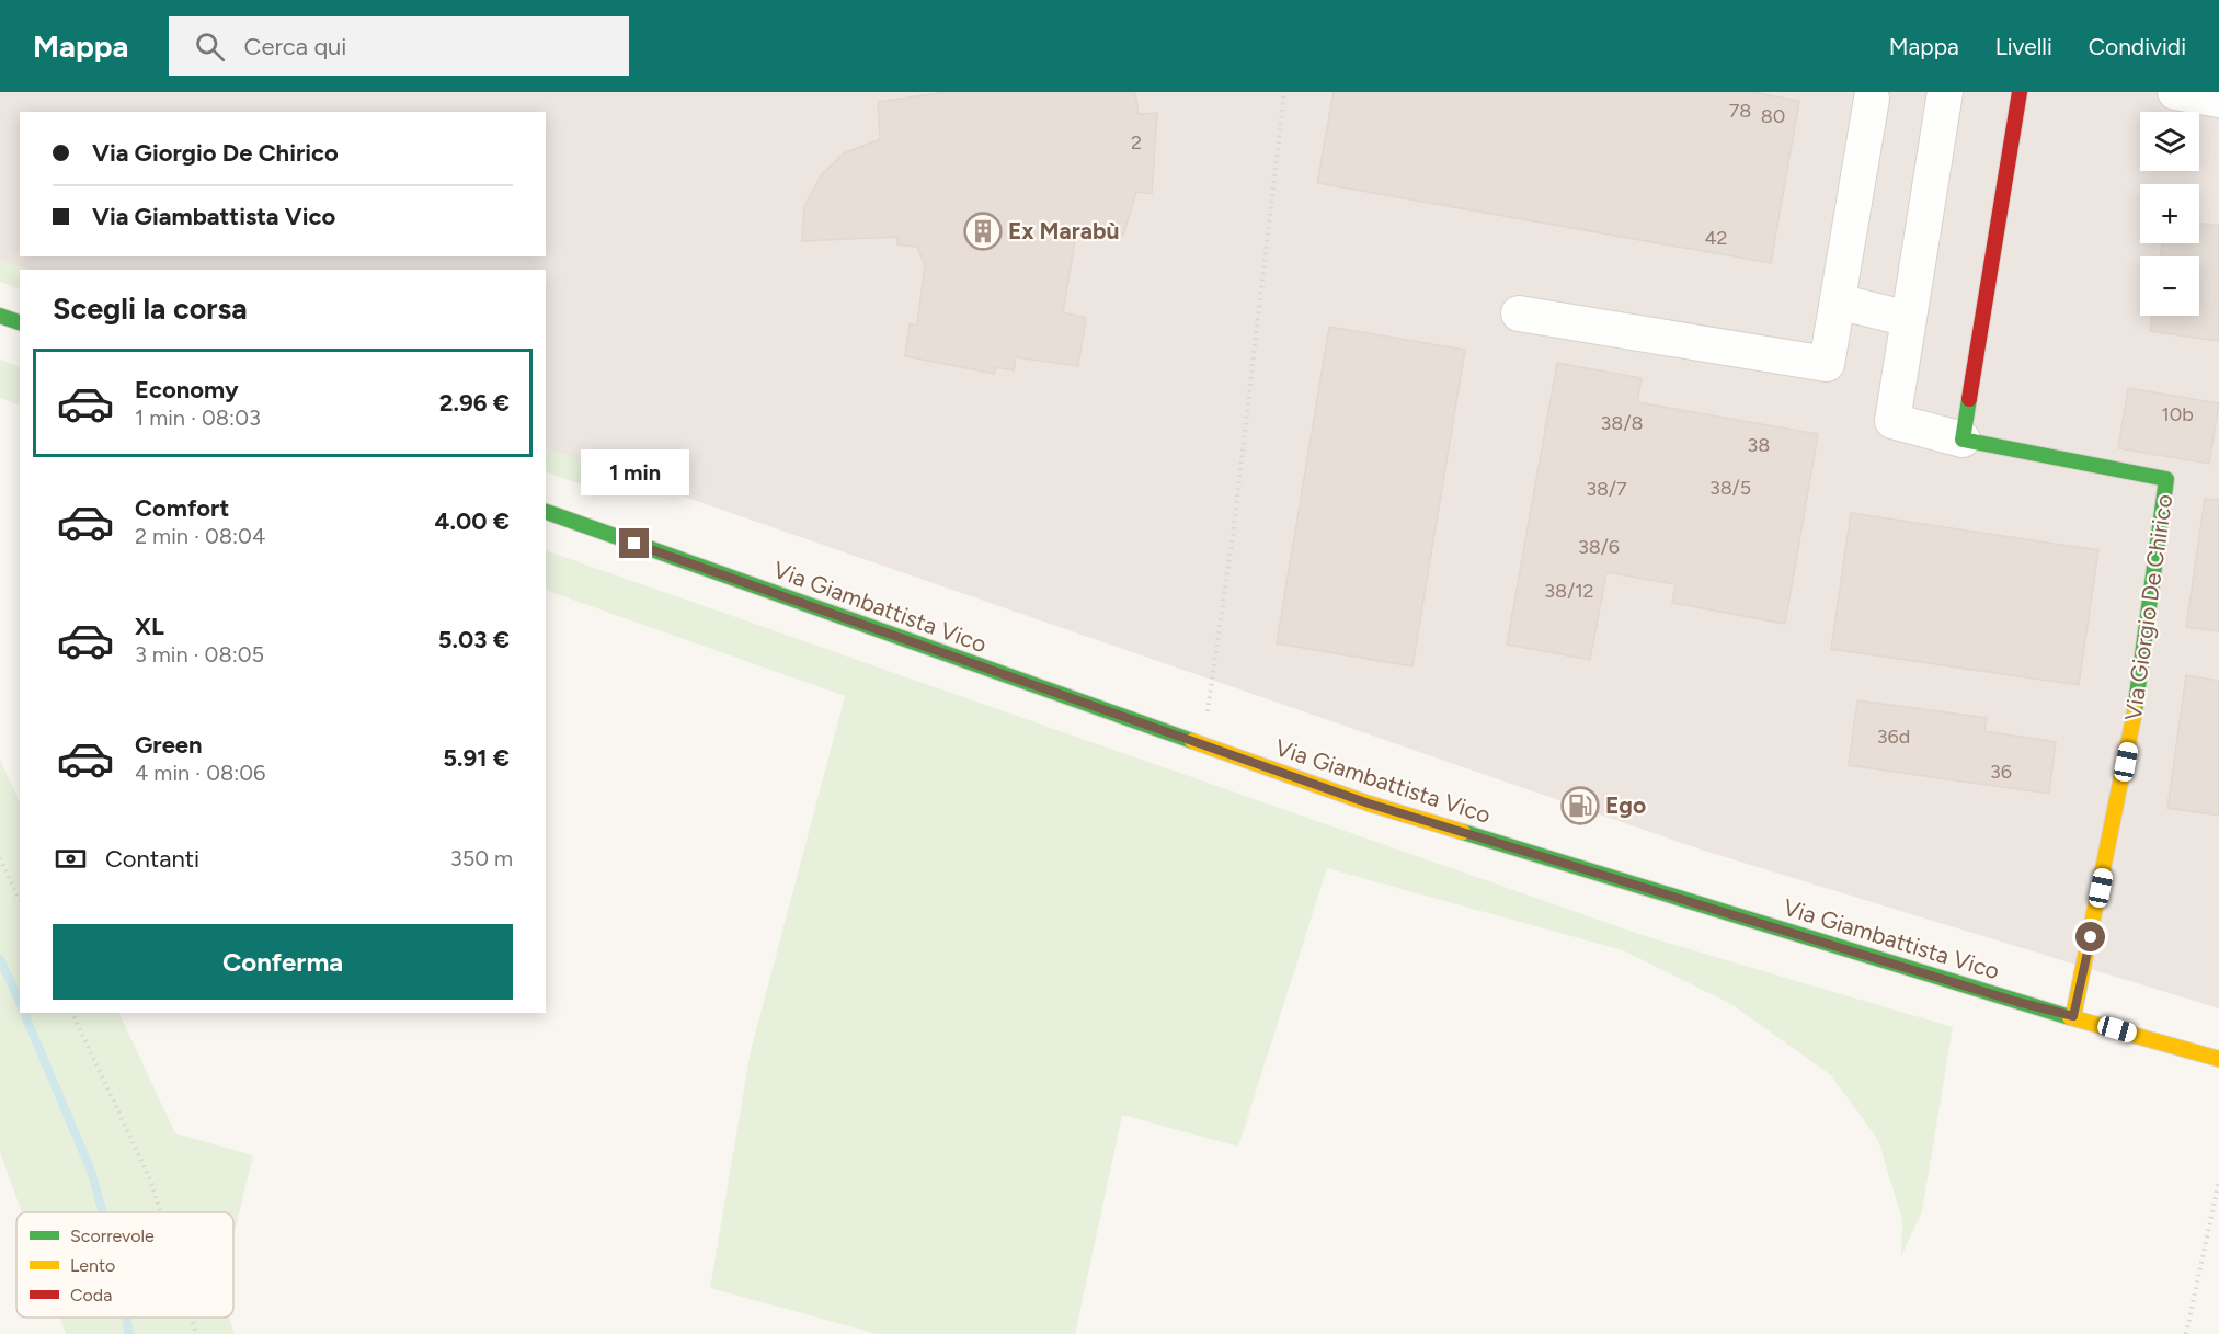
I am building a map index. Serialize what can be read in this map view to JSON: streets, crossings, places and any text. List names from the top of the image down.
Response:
{
  "streets": {
    "main road": ["Via Giambattista Vico", "Via Giorgio De Chirico"]
  },
  "crossings": [
    ["Via Giambattista Vico", "Via Giorgio De Chirico"]
  ],
  "places": {
    "building": ["Ex Marabù"],
    "fuel station": ["Ego"]
  },
  "house_numbers": [
    "78",
    "80",
    "2",
    "42",
    "10b",
    "38/8",
    "38",
    "38/5",
    "38/7",
    "38/6",
    "38/12",
    "36d",
    "36"
  ],
  "legend": ["Scorrevole", "Lento", "Coda"],
  "page": {
    "header": "Mappa",
    "search": "Cerca qui",
    "nav": ["Mappa", "Livelli", "Condividi"],
    "map_buttons": ["+", "−"],
    "banner": ["Via Giorgio De Chirico", "Via Giambattista Vico"],
    "heading": "Scegli la corsa",
    "list": [
      {
        "name": "Economy",
        "note": "1 min · 08:03",
        "value": "2.96 €"
      },
      {
        "name": "Comfort",
        "note": "2 min · 08:04",
        "value": "4.00 €"
      },
      {
        "name": "XL",
        "note": "3 min · 08:05",
        "value": "5.03 €"
      },
      {
        "name": "Green",
        "note": "4 min · 08:06",
        "value": "5.91 €"
      }
    ],
    "bubble": "1 min",
    "pay": ["Contanti", "350 m"],
    "buttons": "Conferma"
  }
}
